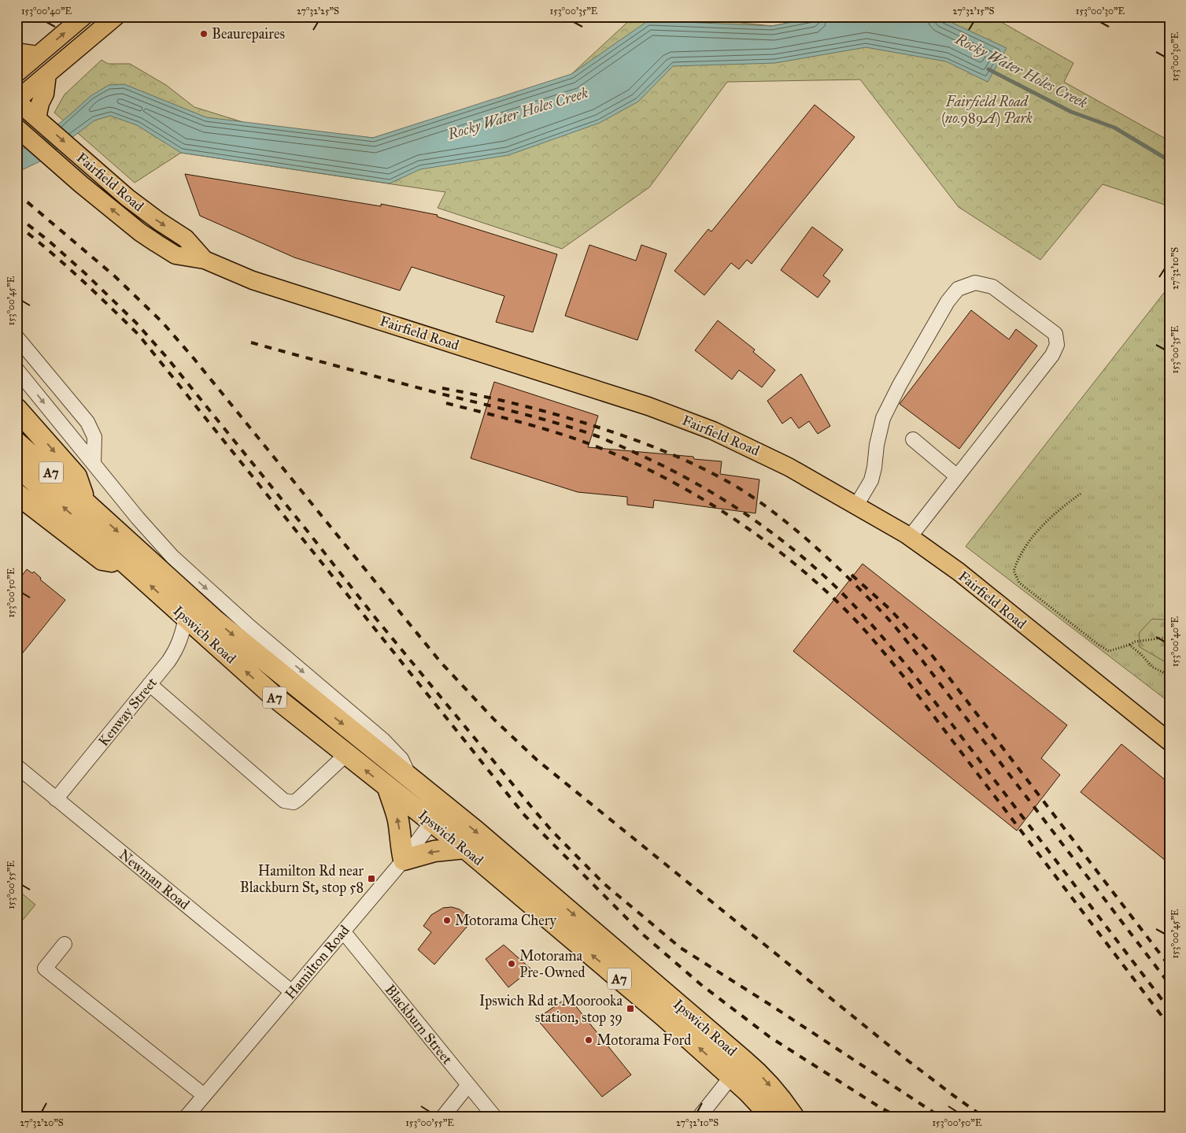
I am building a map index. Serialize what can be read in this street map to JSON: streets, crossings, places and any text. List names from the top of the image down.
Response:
{
  "streets": {
    "highway": ["A7", "Ipswich Road"],
    "main road": ["Fairfield Road"],
    "street": [
      "Kenway Street",
      "Newman Road",
      "Hamilton Road",
      "Blackburn Street"
    ]
  },
  "crossings": [
    ["A7", "Ipswich Road"],
    ["Ipswich Road", "Kenway Street"],
    ["Ipswich Road", "Hamilton Road"],
    ["Kenway Street", "Newman Road"],
    ["Newman Road", "Hamilton Road"],
    ["Hamilton Road", "Blackburn Street"]
  ],
  "water": ["Rocky Water Holes Creek"],
  "parks": ["Fairfield Road (no.989A) Park"],
  "places": {
    "other": [
      "Beaurepaires",
      "Motorama Chery",
      "Motorama Pre-Owned",
      "Motorama Ford"
    ],
    "transit": ["Hamilton Rd near Blackburn St, stop 58", "Ipswich Rd at Moorooka station, stop 39"]
  },
  "coordinates": [
    "153°00'40\"E",
    "27°32'25\"S",
    "153°00'35\"E",
    "27°32'15\"S",
    "153°00'30\"E",
    "27°32'10\"S",
    "153°00'45\"E",
    "153°00'50\"E",
    "153°00'55\"E",
    "27°32'20\"S"
  ]
}
